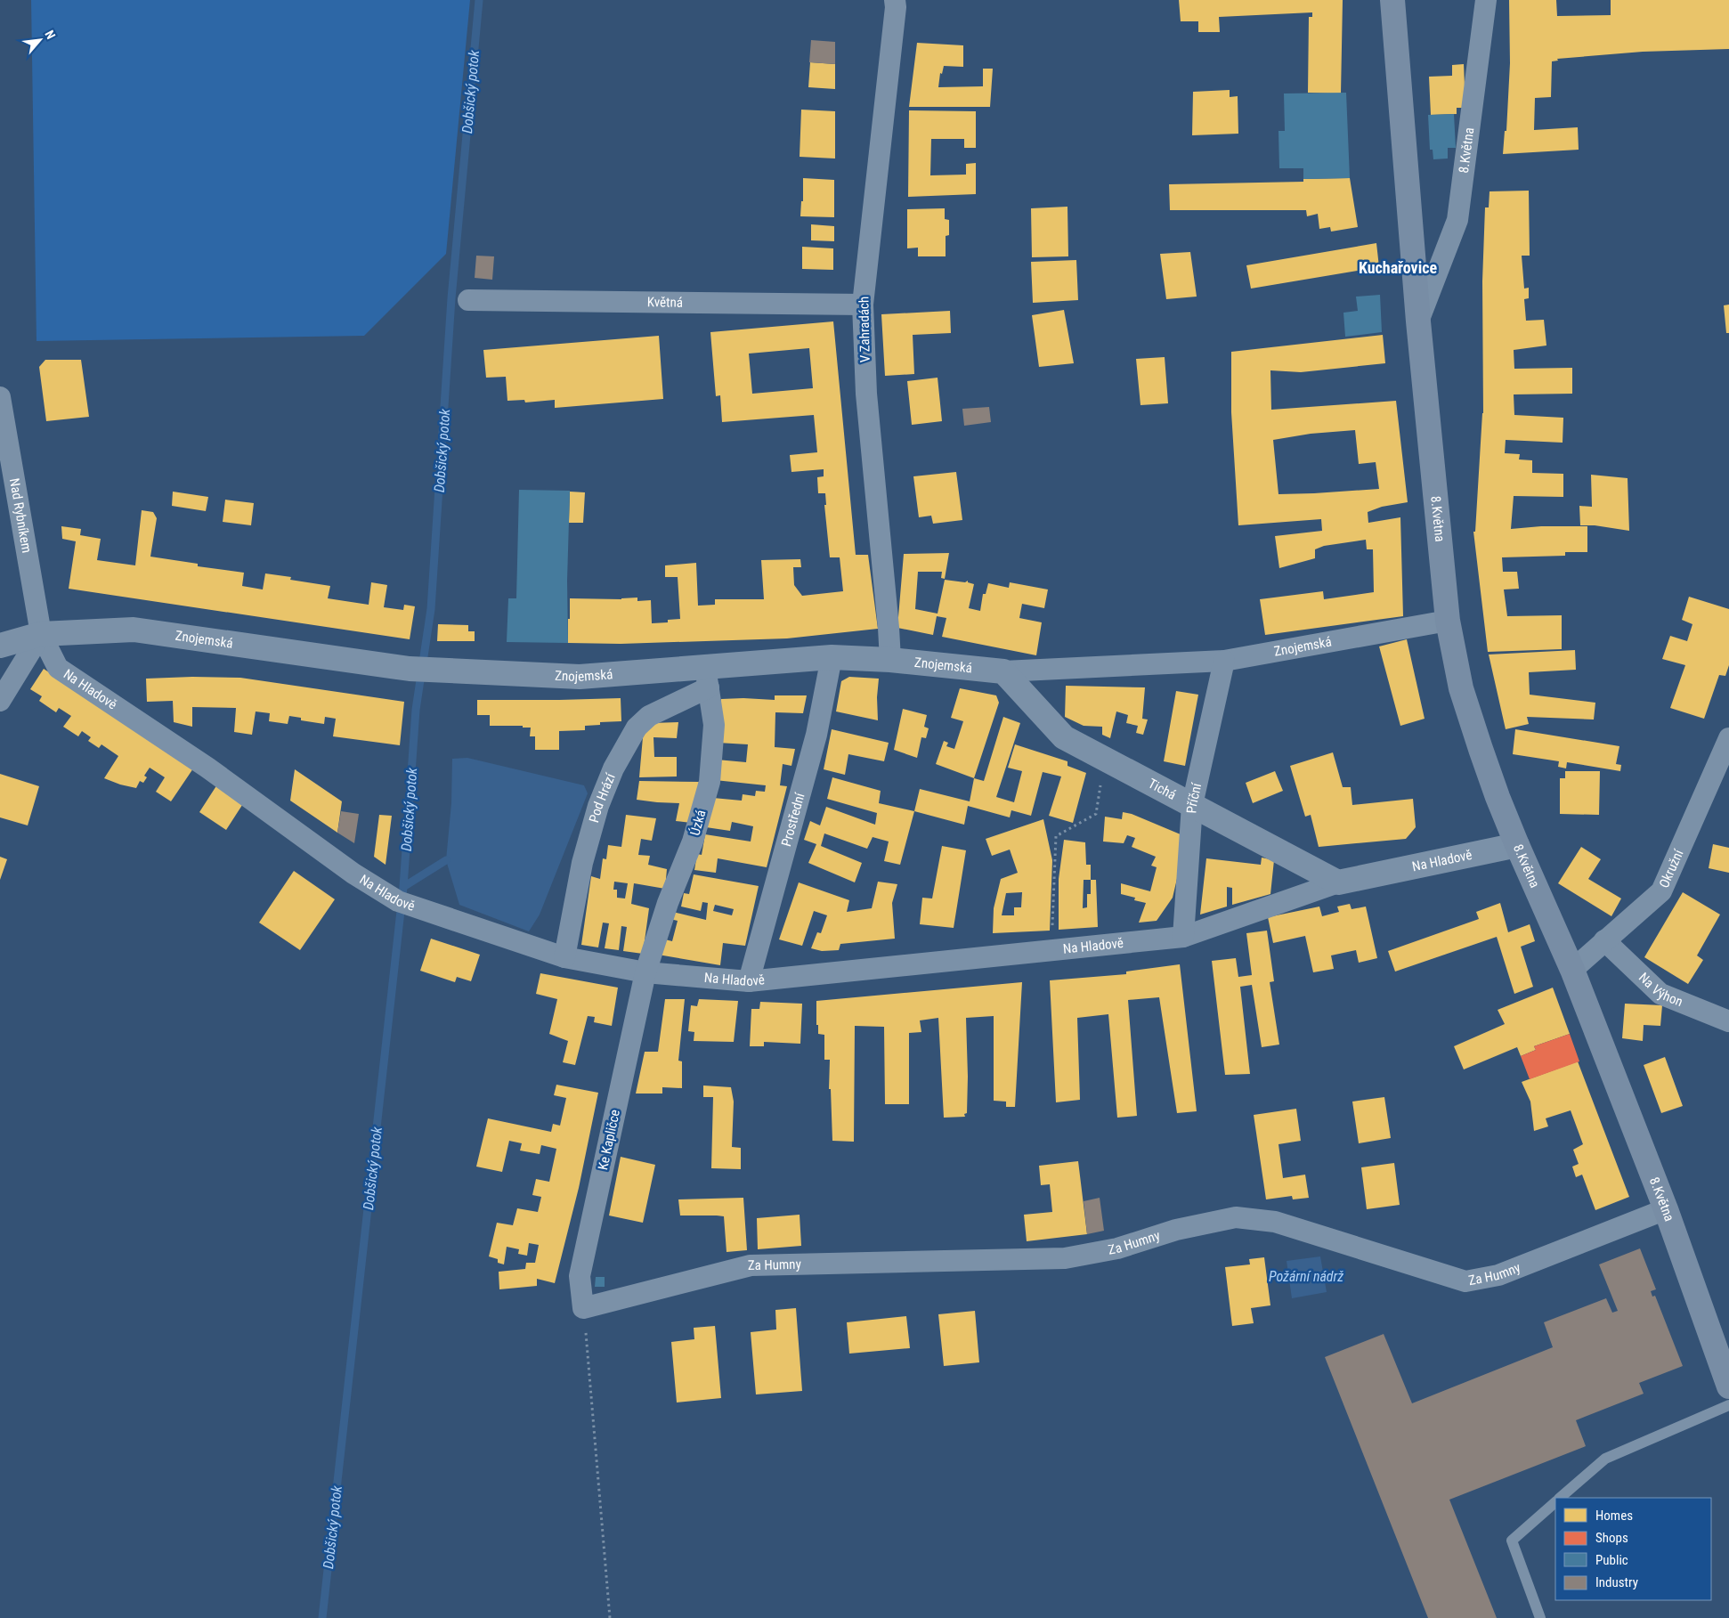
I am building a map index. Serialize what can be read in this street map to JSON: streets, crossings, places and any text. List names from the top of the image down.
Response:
{
  "streets": {
    "main road": ["8.Května"],
    "street": [
      "Květná",
      "V Zahradách",
      "Nad Rybníkem",
      "Znojemská",
      "Na Hladově",
      "Tichá",
      "Příční",
      "Pod Hrází",
      "Prostřední",
      "Úzká",
      "Okružní",
      "Na Výhon",
      "Ke Kapličce",
      "Za Humny"
    ]
  },
  "crossings": [
    ["8.Května", "Znojemská"],
    ["8.Května", "Na Hladově"],
    ["8.Května", "Okružní"],
    ["8.Května", "Za Humny"],
    ["Květná", "V Zahradách"],
    ["V Zahradách", "Znojemská"],
    ["Nad Rybníkem", "Znojemská"],
    ["Nad Rybníkem", "Na Hladově"],
    ["Znojemská", "Na Hladově"],
    ["Znojemská", "Tichá"],
    ["Znojemská", "Příční"],
    ["Znojemská", "Pod Hrází"],
    ["Znojemská", "Prostřední"],
    ["Znojemská", "Úzká"],
    ["Na Hladově", "Tichá"],
    ["Na Hladově", "Příční"],
    ["Na Hladově", "Pod Hrází"],
    ["Na Hladově", "Prostřední"],
    ["Na Hladově", "Úzká"],
    ["Na Hladově", "Ke Kapličce"],
    ["Tichá", "Příční"],
    ["Pod Hrází", "Úzká"],
    ["Úzká", "Ke Kapličce"],
    ["Okružní", "Na Výhon"],
    ["Ke Kapličce", "Za Humny"]
  ],
  "districts": ["Kuchařovice"],
  "water": ["Dobšický potok", "Požární nádrž"],
  "legend": [
    "Homes",
    "Shops",
    "Public",
    "Industry"
  ],
  "north": "top right"
}
